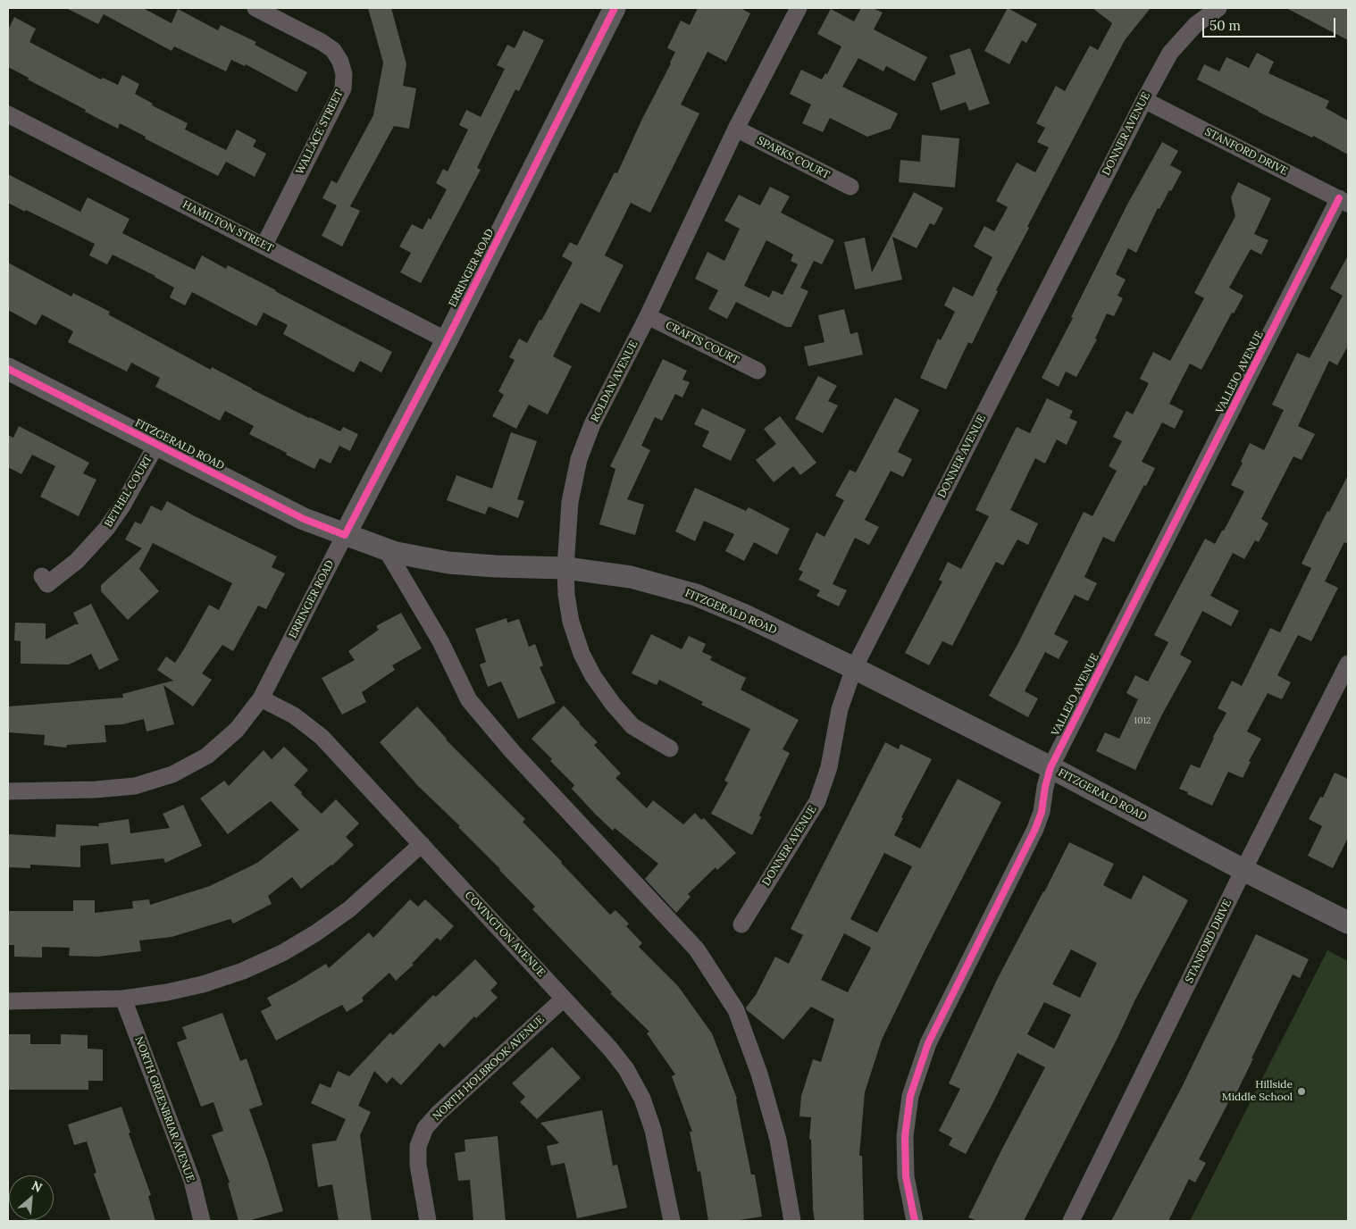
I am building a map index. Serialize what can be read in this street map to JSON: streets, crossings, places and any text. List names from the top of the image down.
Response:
{
  "streets": {
    "main road": ["ERRINGER ROAD", "FITZGERALD ROAD"],
    "street": [
      "WALLACE STREET",
      "DONNER AVENUE",
      "STANFORD DRIVE",
      "SPARKS COURT",
      "HAMILTON STREET",
      "CRAFTS COURT",
      "VALLEJO AVENUE",
      "ROLDAN AVENUE",
      "BETHEL COURT",
      "COVINGTON AVENUE",
      "NORTH HOLBROOK AVENUE",
      "NORTH GREENBRIAR AVENUE"
    ]
  },
  "crossings": [
    ["WALLACE STREET", "HAMILTON STREET"],
    ["DONNER AVENUE", "STANFORD DRIVE"],
    ["DONNER AVENUE", "FITZGERALD ROAD"],
    ["STANFORD DRIVE", "VALLEJO AVENUE"],
    ["STANFORD DRIVE", "FITZGERALD ROAD"],
    ["SPARKS COURT", "ROLDAN AVENUE"],
    ["HAMILTON STREET", "ERRINGER ROAD"],
    ["ERRINGER ROAD", "FITZGERALD ROAD"],
    ["ERRINGER ROAD", "COVINGTON AVENUE"],
    ["CRAFTS COURT", "ROLDAN AVENUE"],
    ["VALLEJO AVENUE", "FITZGERALD ROAD"],
    ["ROLDAN AVENUE", "FITZGERALD ROAD"],
    ["FITZGERALD ROAD", "BETHEL COURT"],
    ["COVINGTON AVENUE", "NORTH HOLBROOK AVENUE"]
  ],
  "places": ["Hillside Middle School"],
  "house_numbers": ["1012"],
  "scale_bar": "50 m",
  "north": "top right"
}
